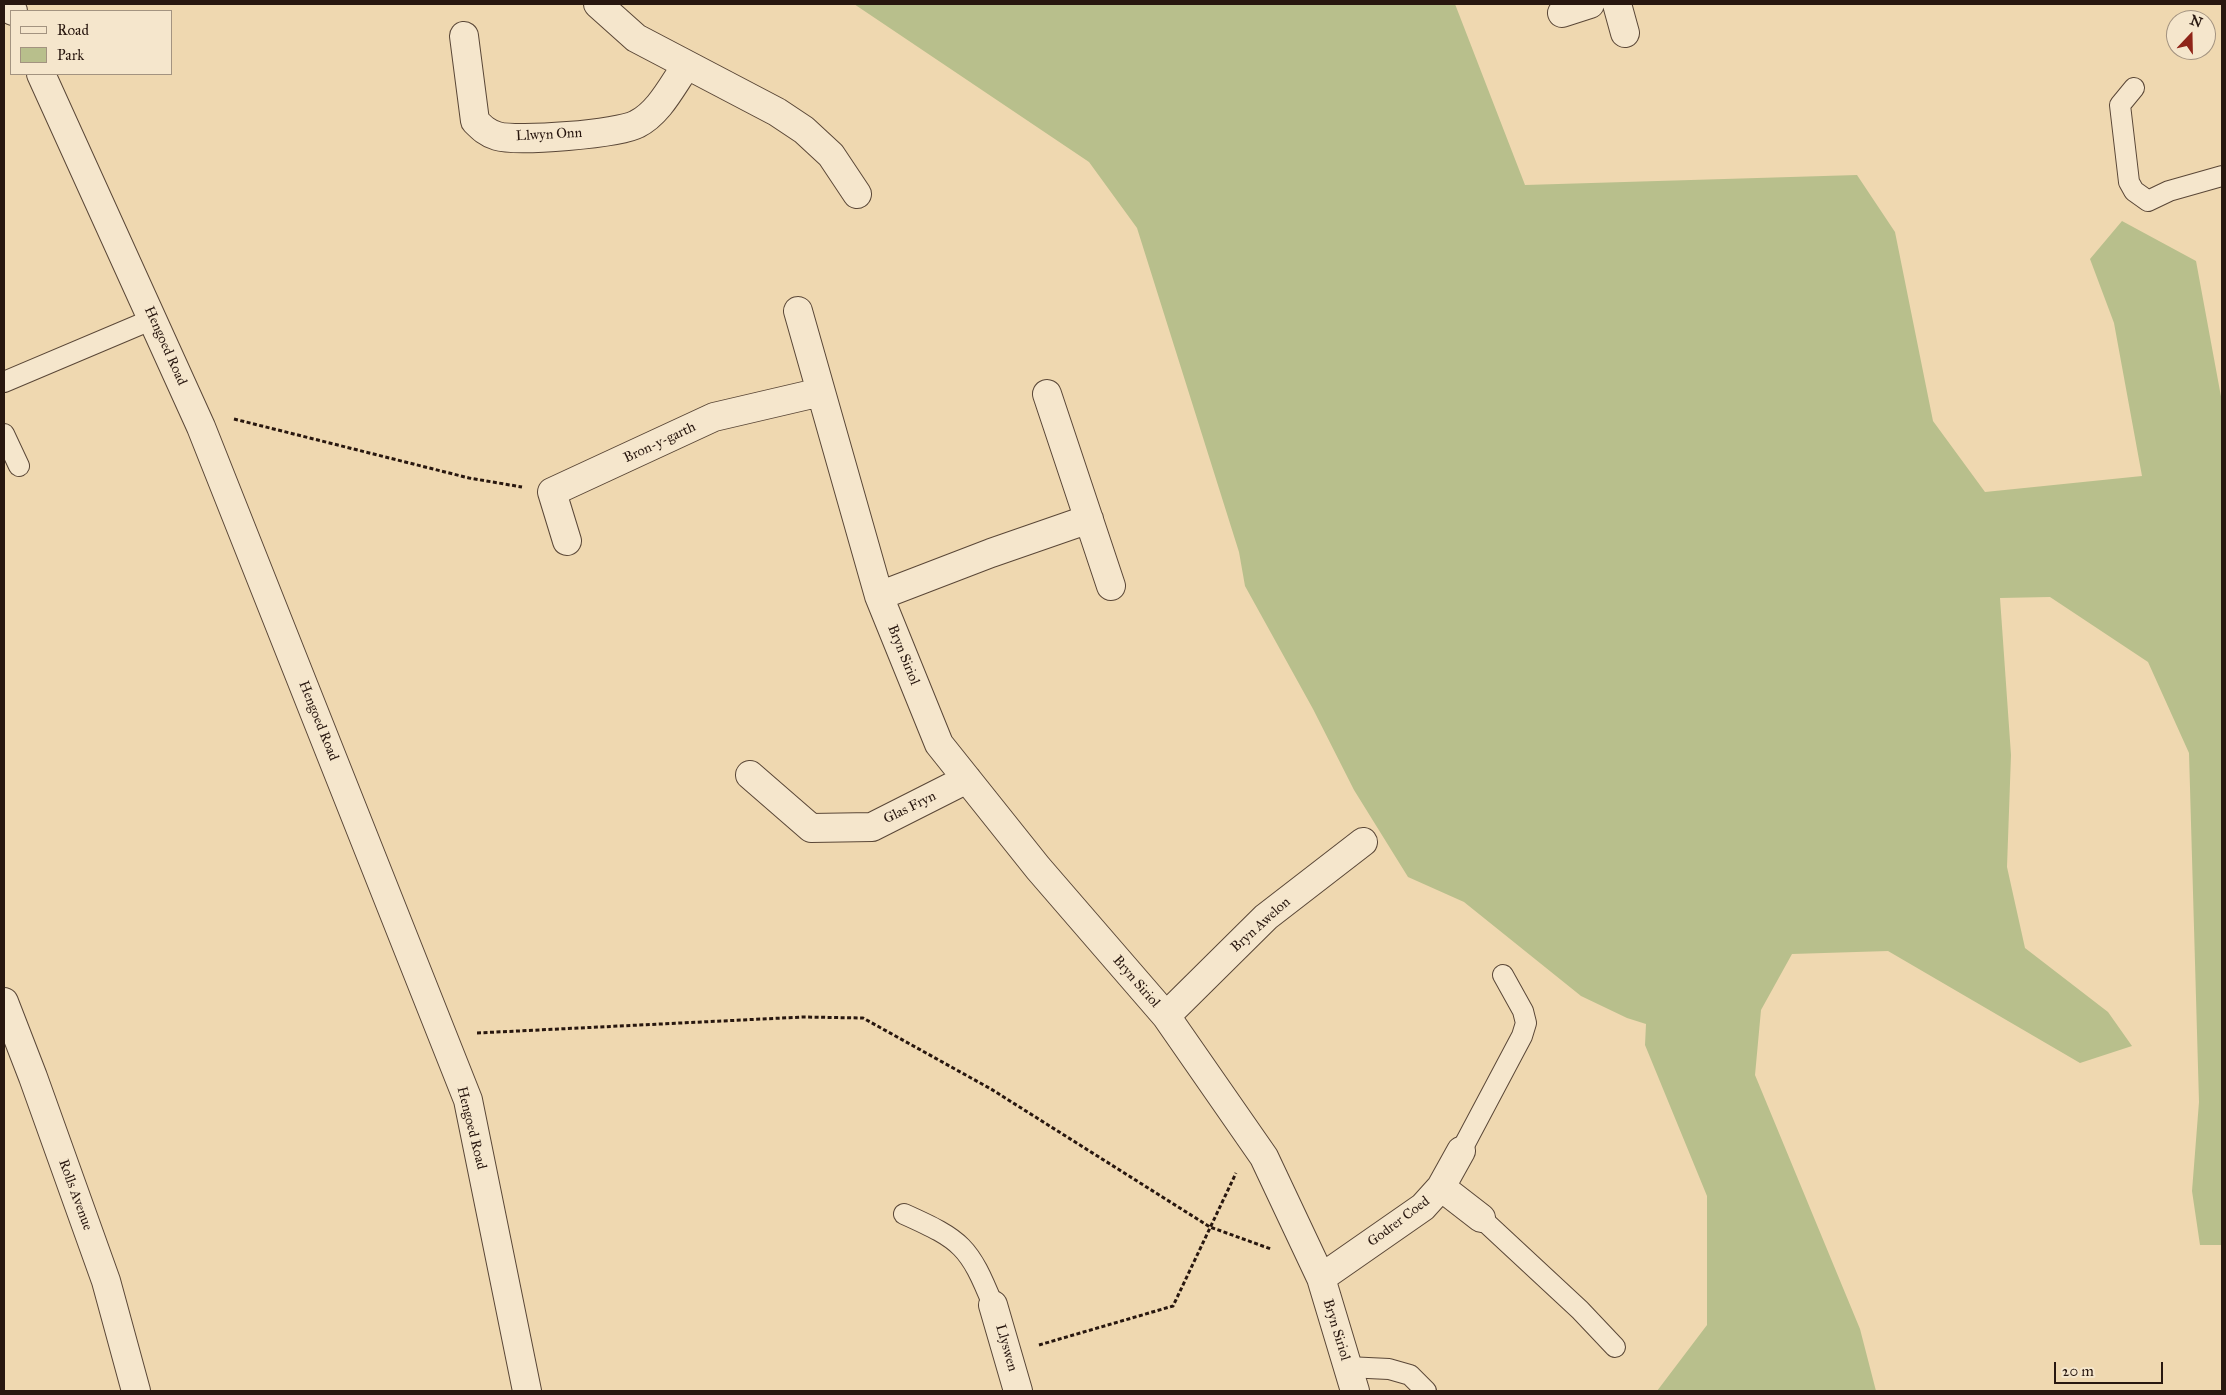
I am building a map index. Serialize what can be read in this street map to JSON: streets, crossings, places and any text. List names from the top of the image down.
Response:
{
  "streets": {
    "street": [
      "Llwyn Onn",
      "Hengoed Road",
      "Bron-y-garth",
      "Bryn Siriol",
      "Glas Fryn",
      "Bryn Awelon",
      "Rolls Avenue",
      "Godrer Coed",
      "Llyswen"
    ]
  },
  "crossings": [
    ["Bron-y-garth", "Bryn Siriol"],
    ["Bryn Siriol", "Glas Fryn"],
    ["Bryn Siriol", "Bryn Awelon"],
    ["Bryn Siriol", "Godrer Coed"]
  ],
  "legend": ["Road", "Park"],
  "scale_bar": "20 m",
  "north": "top"
}
